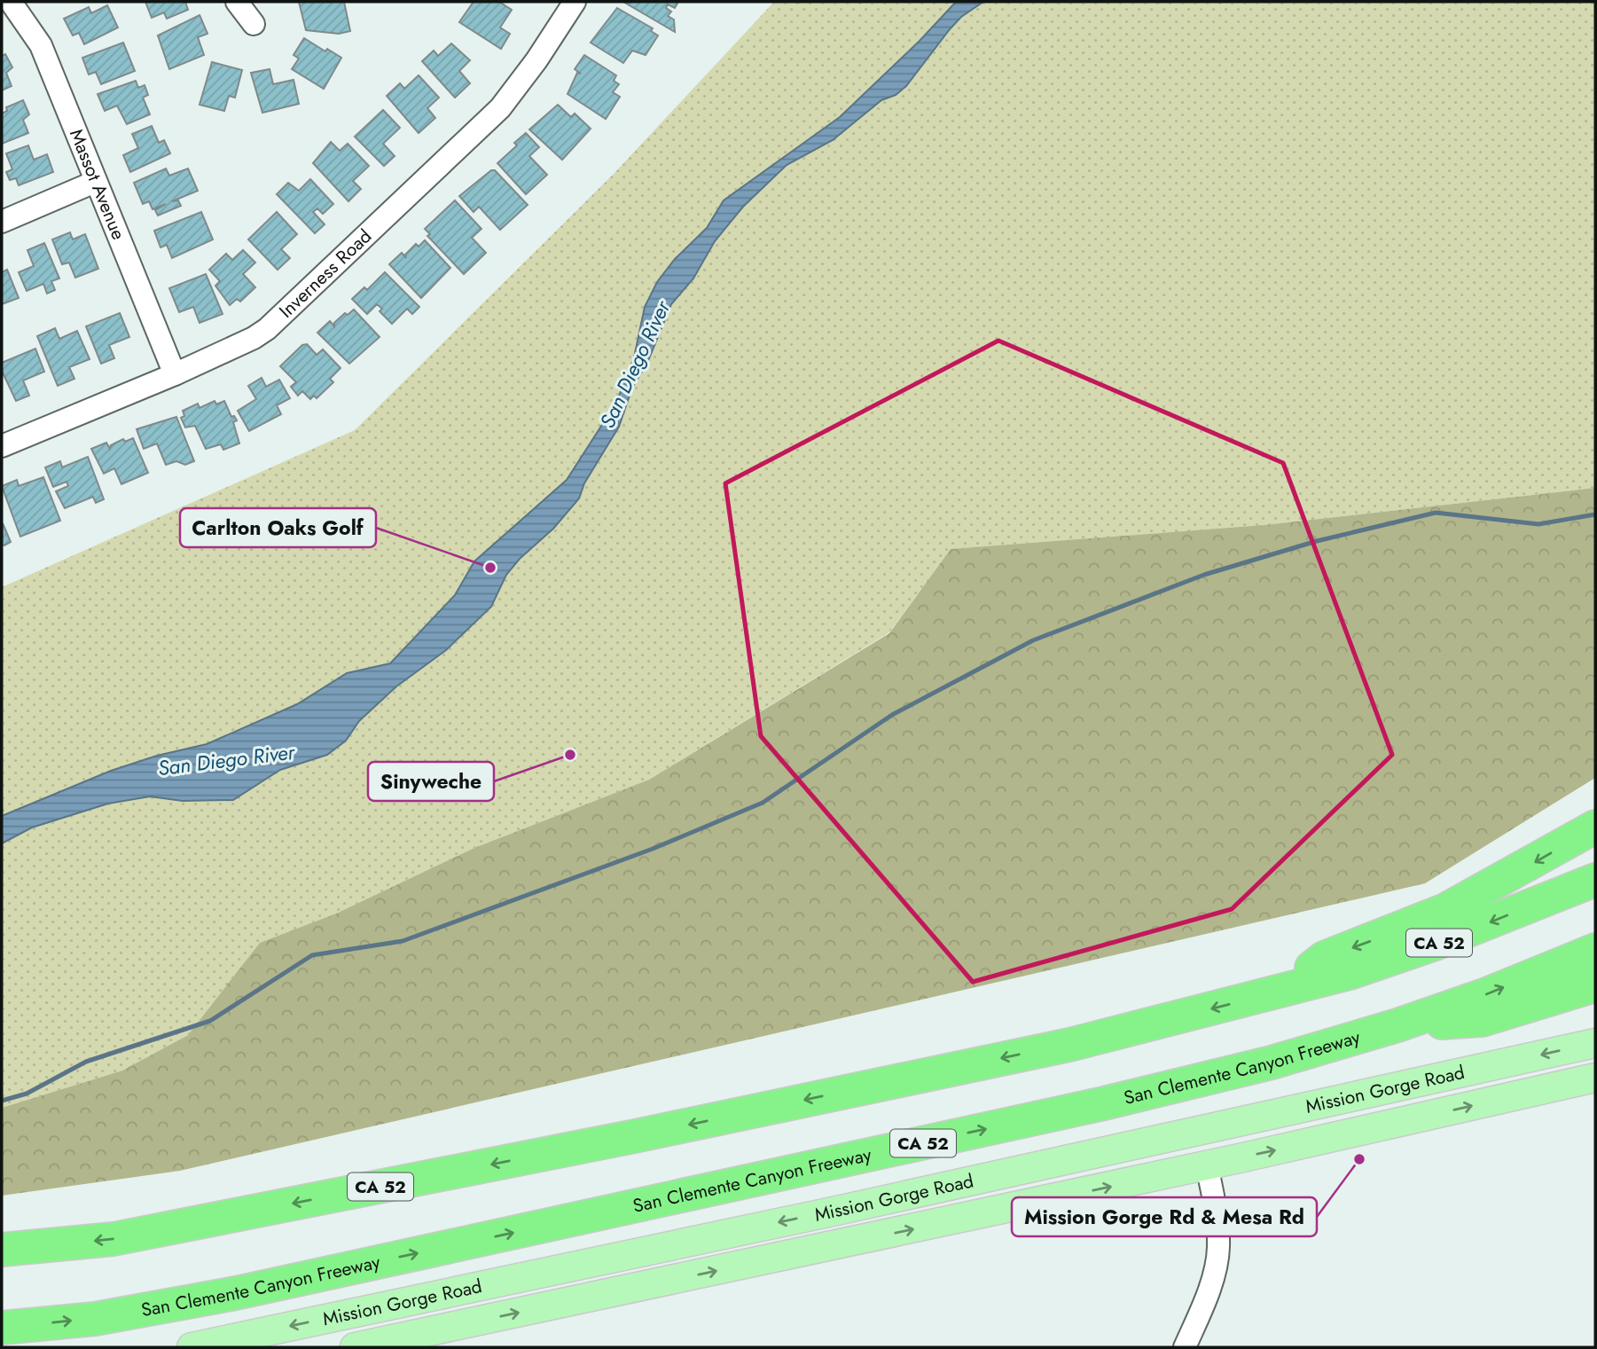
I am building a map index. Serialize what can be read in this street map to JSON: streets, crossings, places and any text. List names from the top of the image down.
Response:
{
  "streets": {
    "highway": ["CA 52", "San Clemente Canyon Freeway"],
    "main road": ["Mission Gorge Road"],
    "street": ["Massot Avenue", "Inverness Road"]
  },
  "crossings": [
    ["Massot Avenue", "Inverness Road"]
  ],
  "water": ["San Diego River"],
  "places": ["Carlton Oaks Golf", "Sinyweche", "Mission Gorge Rd & Mesa Rd"]
}
